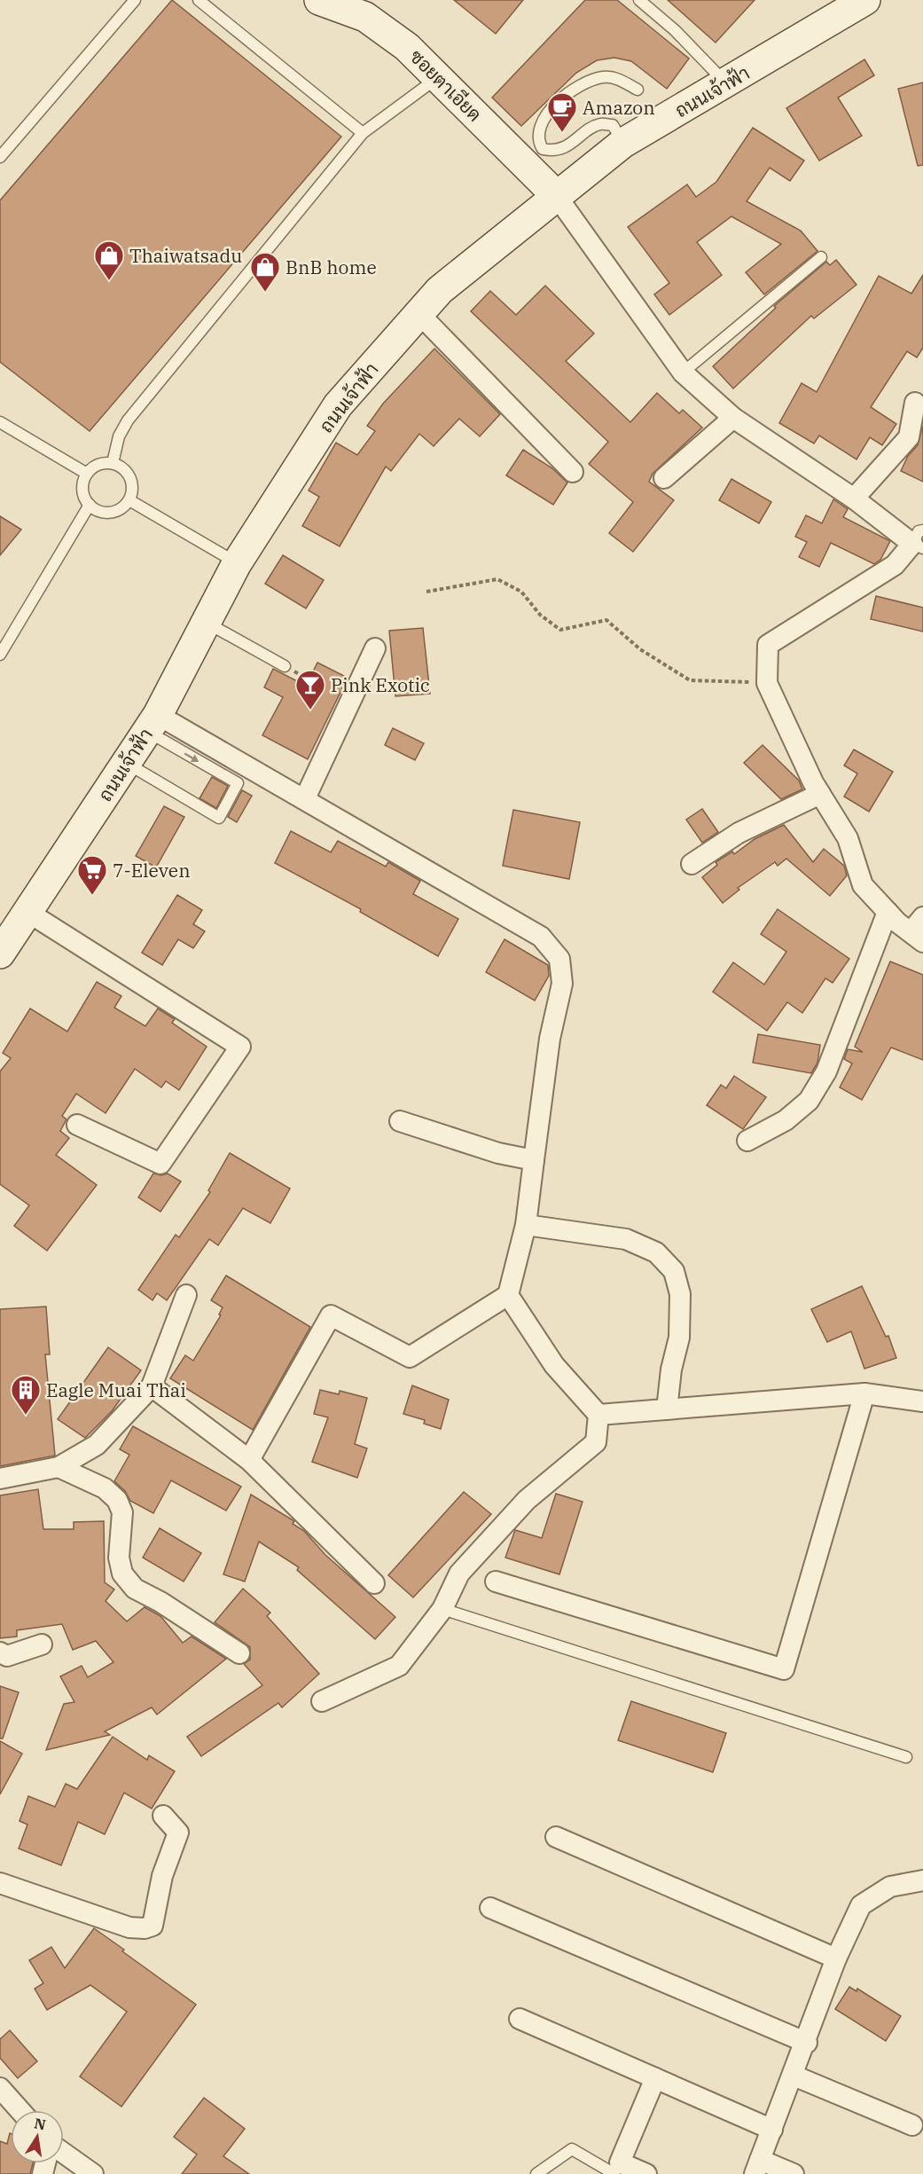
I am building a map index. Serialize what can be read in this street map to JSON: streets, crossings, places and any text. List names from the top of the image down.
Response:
{
  "streets": {
    "main road": ["ซอยตาเอียด", "ถนนเจ้าฟ้า"]
  },
  "crossings": [
    ["ซอยตาเอียด", "ถนนเจ้าฟ้า"]
  ],
  "places": {
    "cafe": ["Amazon"],
    "shop": ["Thaiwatsadu", "BnB home"],
    "bar": ["Pink Exotic"],
    "supermarket": ["7-Eleven"],
    "building": ["Eagle Muai Thai"]
  },
  "north": "top"
}
